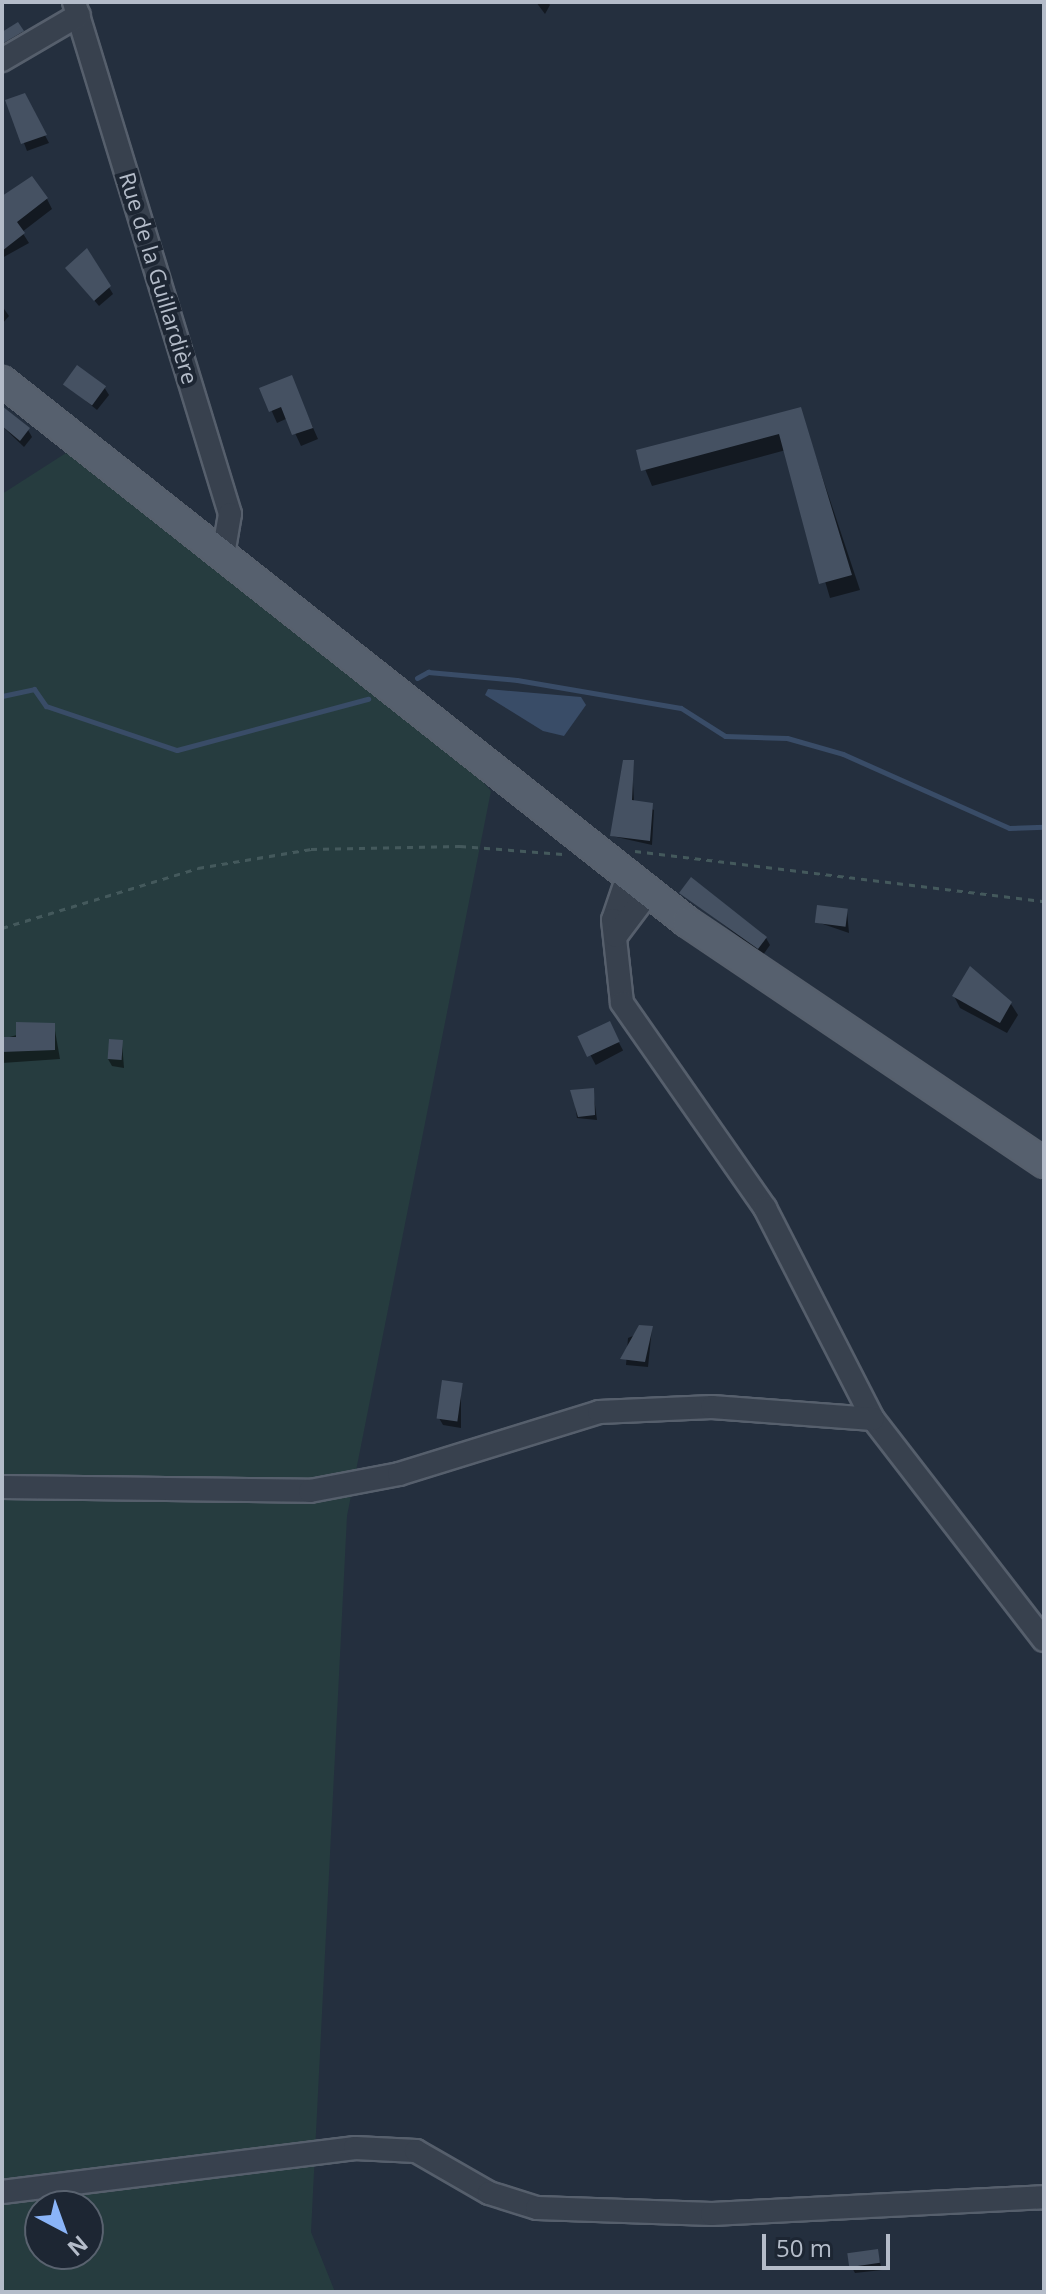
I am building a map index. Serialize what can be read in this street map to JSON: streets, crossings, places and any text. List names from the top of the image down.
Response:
{
  "streets": {
    "street": ["Rue de la Guillardière"]
  },
  "scale_bar": "50 m",
  "north": "bottom right"
}
